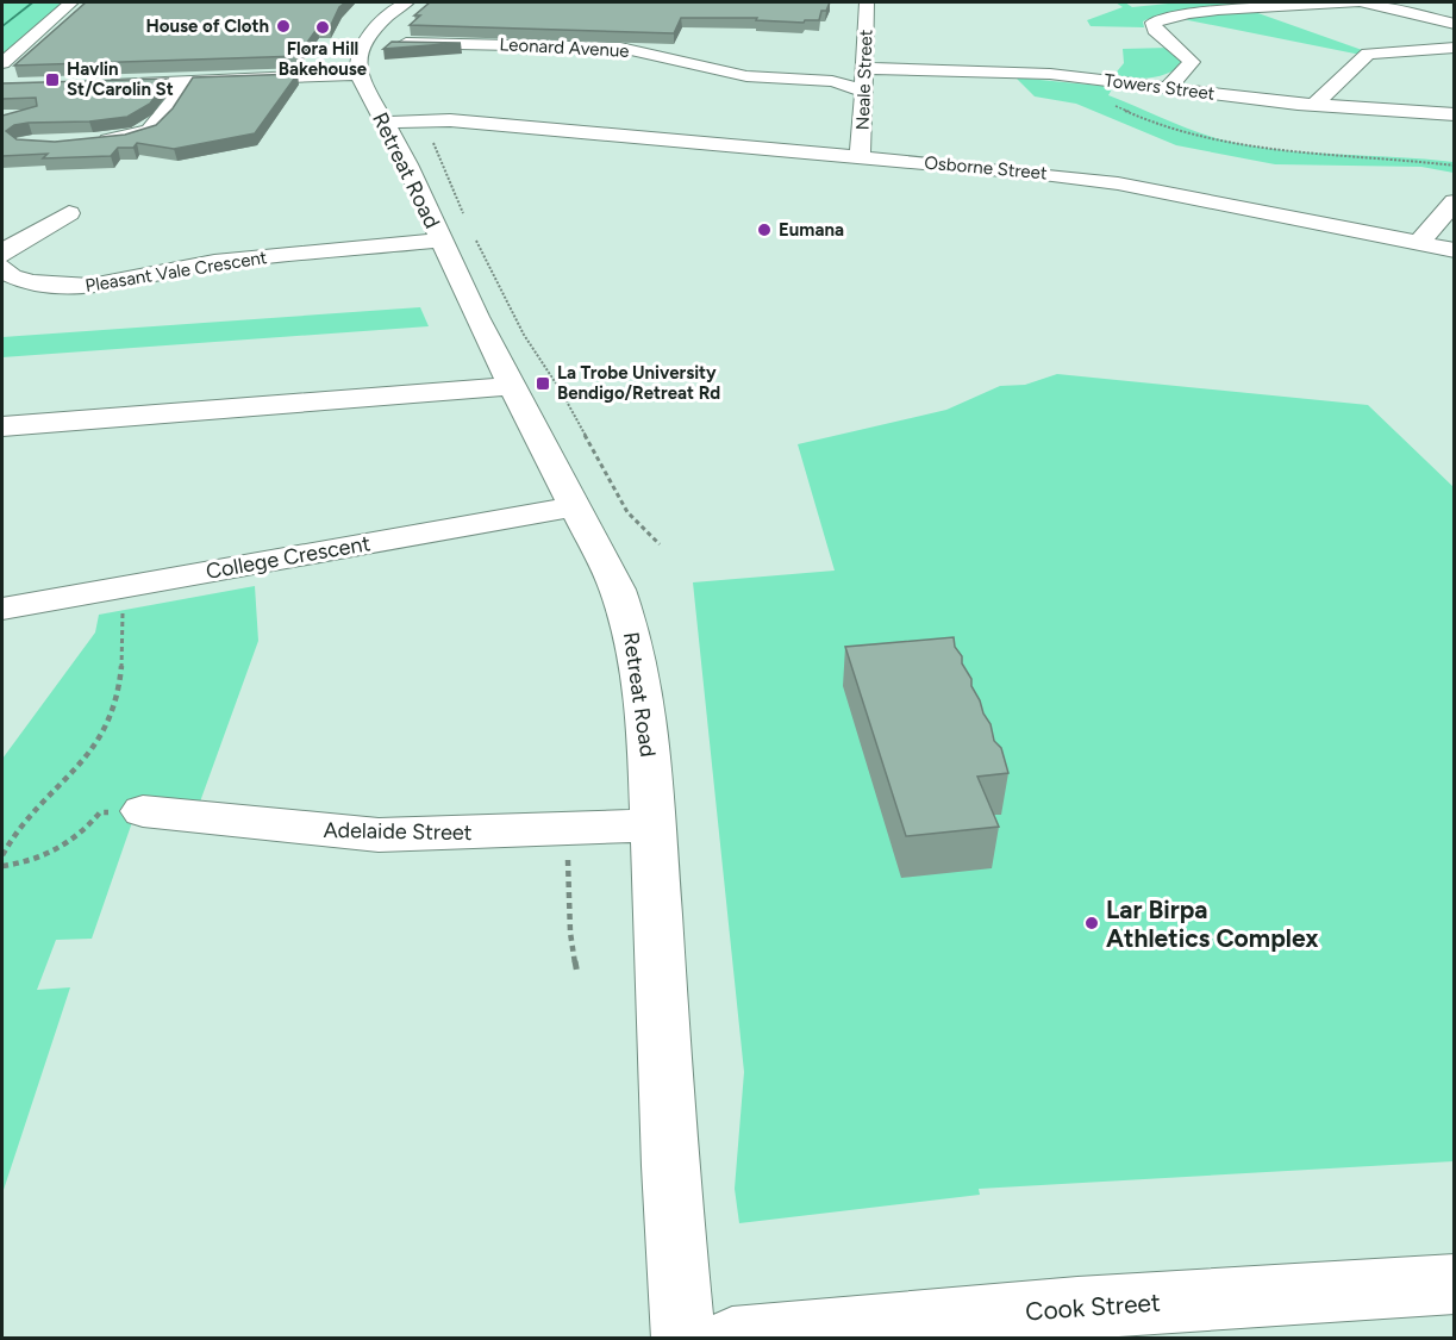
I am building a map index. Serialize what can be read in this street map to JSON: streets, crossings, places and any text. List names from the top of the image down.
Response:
{
  "streets": {
    "street": [
      "Leonard Avenue",
      "Neale Street",
      "Towers Street",
      "Osborne Street",
      "Retreat Road",
      "Pleasant Vale Crescent",
      "College Crescent",
      "Adelaide Street",
      "Cook Street"
    ]
  },
  "crossings": [
    ["Leonard Avenue", "Neale Street"],
    ["Leonard Avenue", "Towers Street"],
    ["Leonard Avenue", "Retreat Road"],
    ["Neale Street", "Towers Street"],
    ["Neale Street", "Osborne Street"],
    ["Osborne Street", "Retreat Road"],
    ["Retreat Road", "Pleasant Vale Crescent"],
    ["Retreat Road", "College Crescent"],
    ["Retreat Road", "Adelaide Street"]
  ],
  "places": {
    "other": [
      "House of Cloth",
      "Flora Hill Bakehouse",
      "Eumana",
      "Lar Birpa Athletics Complex"
    ],
    "transit": ["Havlin St/Carolin St", "La Trobe University Bendigo/Retreat Rd"]
  }
}
